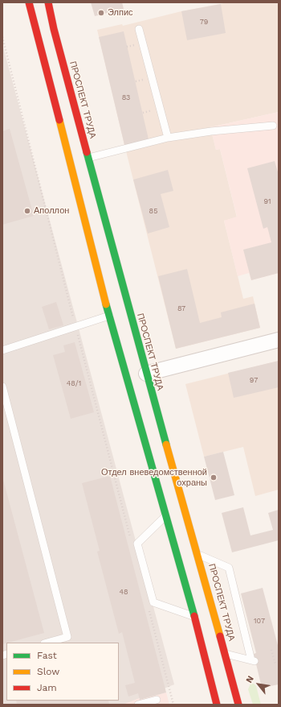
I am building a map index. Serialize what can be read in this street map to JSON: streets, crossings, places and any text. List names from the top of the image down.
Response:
{
  "streets": {
    "main road": ["ПРОСПЕКТ ТРУДА"]
  },
  "places": ["Элпис", "Аполлон", "Отдел вневедомственной охраны"],
  "house_numbers": [
    "79",
    "83",
    "91",
    "85",
    "87",
    "97",
    "48/1",
    "48",
    "107"
  ],
  "legend": ["Fast", "Slow", "Jam"],
  "north": "top left"
}
